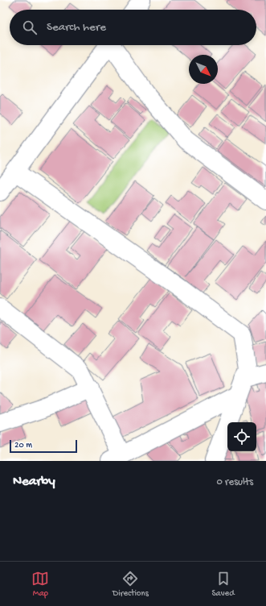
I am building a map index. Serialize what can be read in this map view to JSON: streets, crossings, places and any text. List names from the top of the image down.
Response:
{
  "scale_bar": "20 m",
  "north": "bottom right",
  "page": {
    "search": "Search here",
    "scale": "20 m",
    "heading": ["Nearby", "0 results"],
    "nav": ["Map", "Directions", "Saved"]
  }
}
